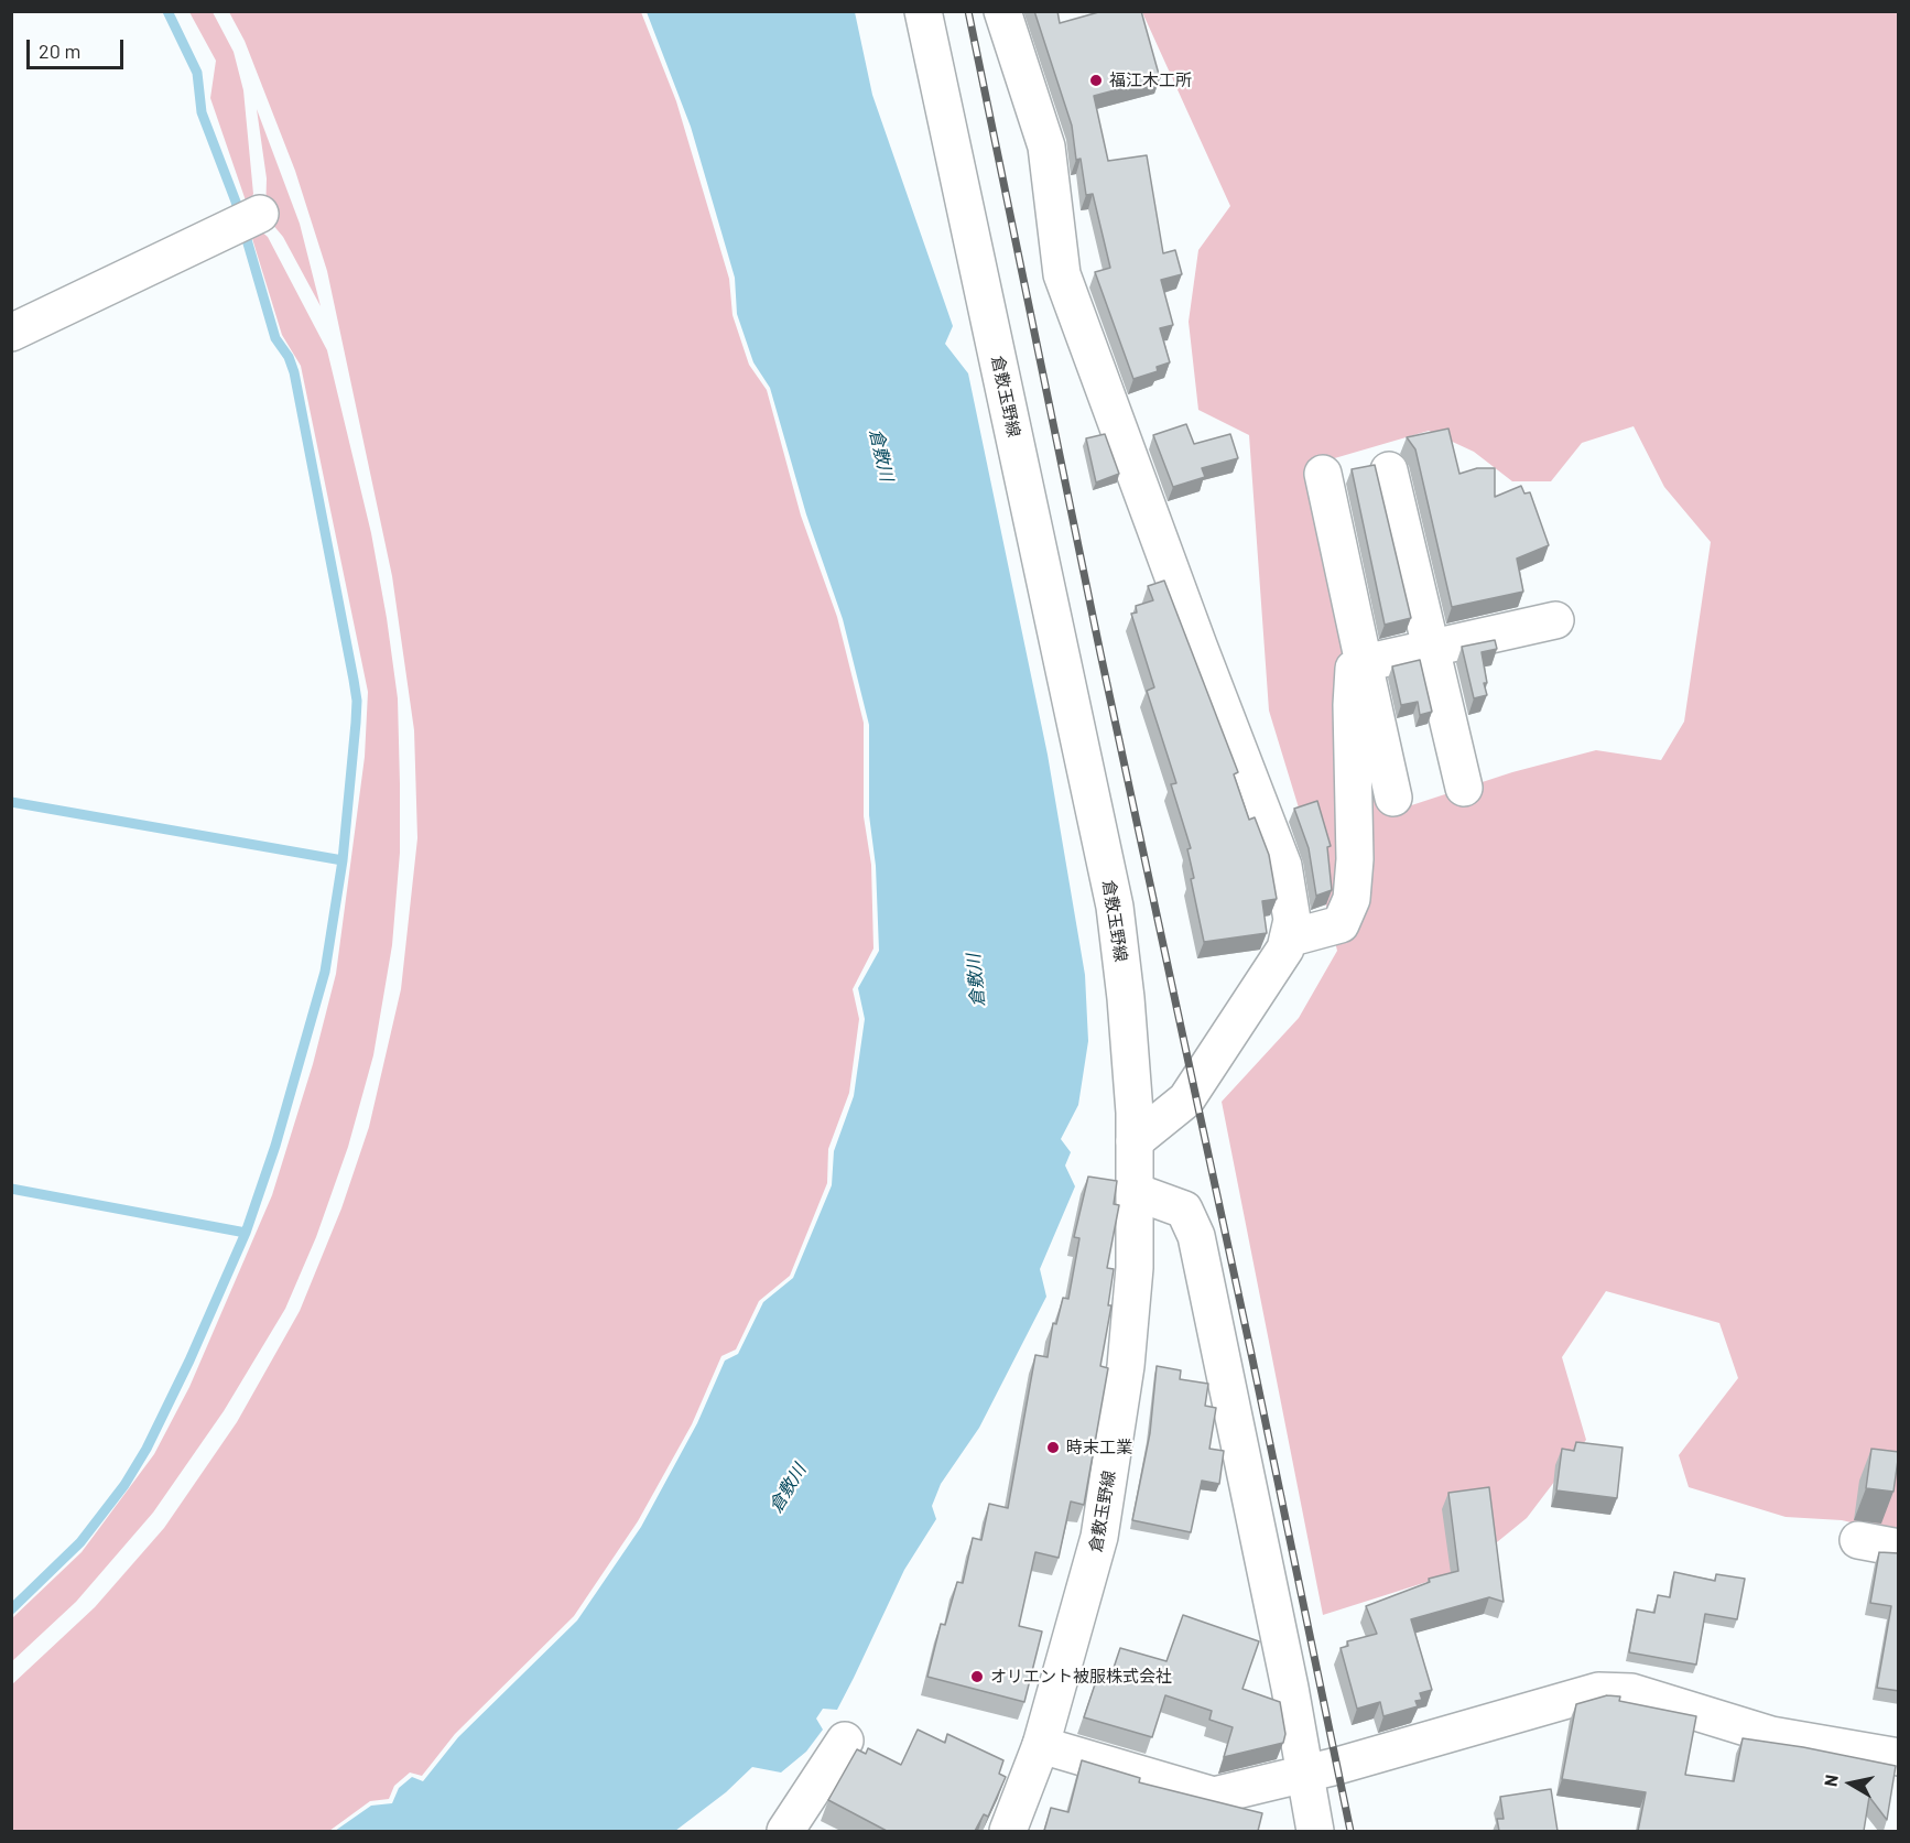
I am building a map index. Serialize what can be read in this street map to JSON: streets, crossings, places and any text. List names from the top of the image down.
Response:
{
  "streets": {
    "street": ["倉敷玉野線"]
  },
  "water": ["倉敷川"],
  "places": ["福江木工所", "時末工業", "オリエント被服株式会社"],
  "scale_bar": "20 m",
  "north": "left"
}
